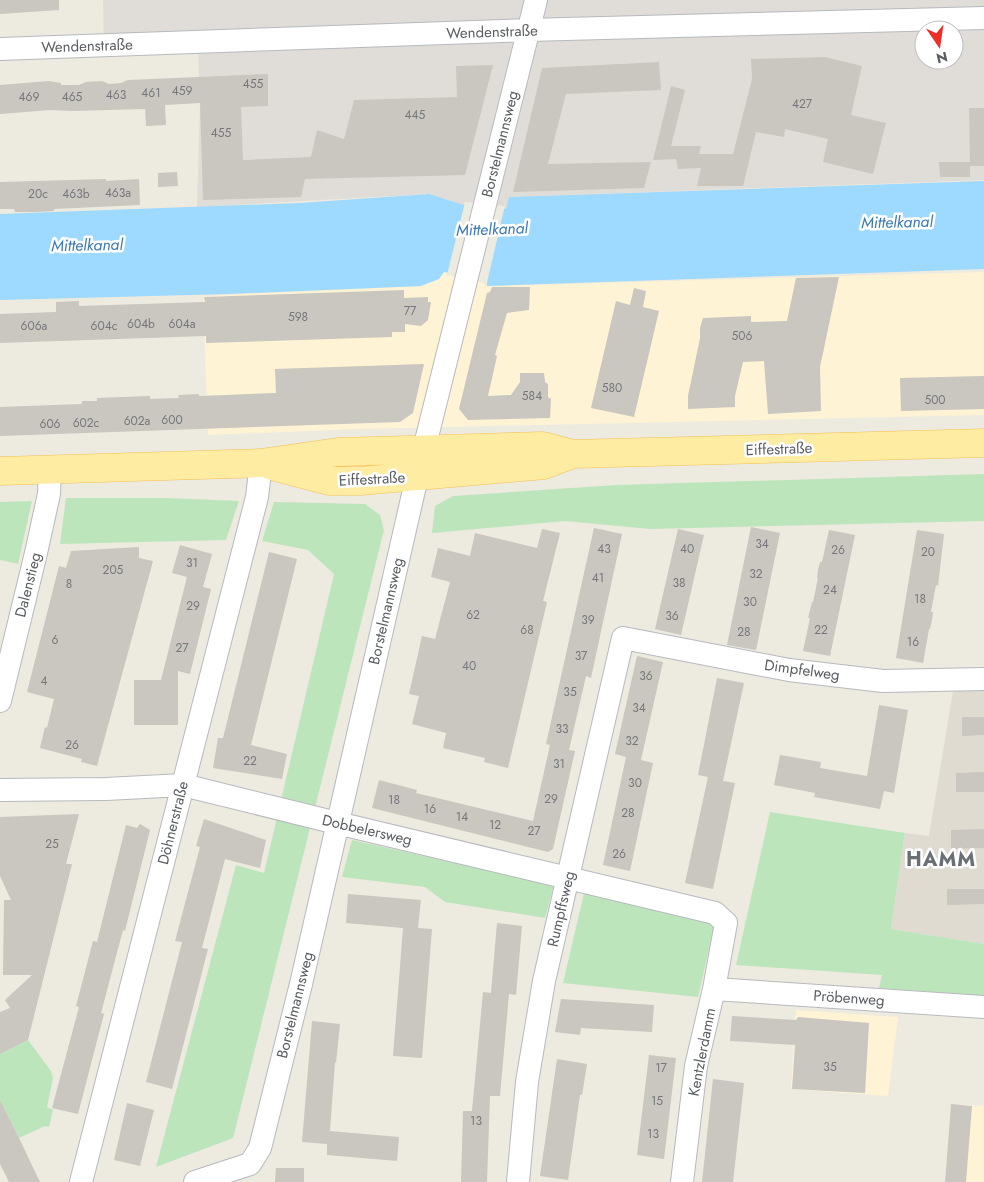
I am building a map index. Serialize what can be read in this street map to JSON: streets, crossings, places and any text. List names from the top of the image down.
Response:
{
  "streets": {
    "main road": ["Eiffestraße"],
    "street": [
      "Wendenstraße",
      "Borstelmannsweg",
      "Dalenstieg",
      "Dimpfelweg",
      "Döhnerstraße",
      "Dobbelersweg",
      "Rumpffsweg",
      "Pröbenweg",
      "Kentzlerdamm"
    ]
  },
  "crossings": [
    ["Wendenstraße", "Borstelmannsweg"],
    ["Borstelmannsweg", "Eiffestraße"],
    ["Borstelmannsweg", "Dobbelersweg"],
    ["Eiffestraße", "Dalenstieg"],
    ["Eiffestraße", "Döhnerstraße"],
    ["Dimpfelweg", "Rumpffsweg"],
    ["Döhnerstraße", "Dobbelersweg"],
    ["Dobbelersweg", "Rumpffsweg"],
    ["Dobbelersweg", "Kentzlerdamm"],
    ["Pröbenweg", "Kentzlerdamm"]
  ],
  "districts": ["HAMM"],
  "water": ["Mittelkanal"],
  "house_numbers": [
    "455",
    "459",
    "461",
    "463",
    "469",
    "465",
    "427",
    "445",
    "455",
    "463a",
    "20c",
    "463b",
    "77",
    "598",
    "604b",
    "604a",
    "606a",
    "604c",
    "506",
    "580",
    "584",
    "500",
    "600",
    "602a",
    "602c",
    "606",
    "34",
    "43",
    "40",
    "26",
    "20",
    "31",
    "205",
    "32",
    "41",
    "38",
    "8",
    "24",
    "18",
    "30",
    "29",
    "62",
    "36",
    "39",
    "68",
    "22",
    "28",
    "6",
    "16",
    "27",
    "37",
    "40",
    "36",
    "4",
    "35",
    "34",
    "33",
    "32",
    "26",
    "22",
    "31",
    "30",
    "29",
    "18",
    "16",
    "28",
    "14",
    "12",
    "27",
    "25",
    "26",
    "35",
    "17",
    "15",
    "13",
    "13"
  ],
  "north": "bottom"
}
